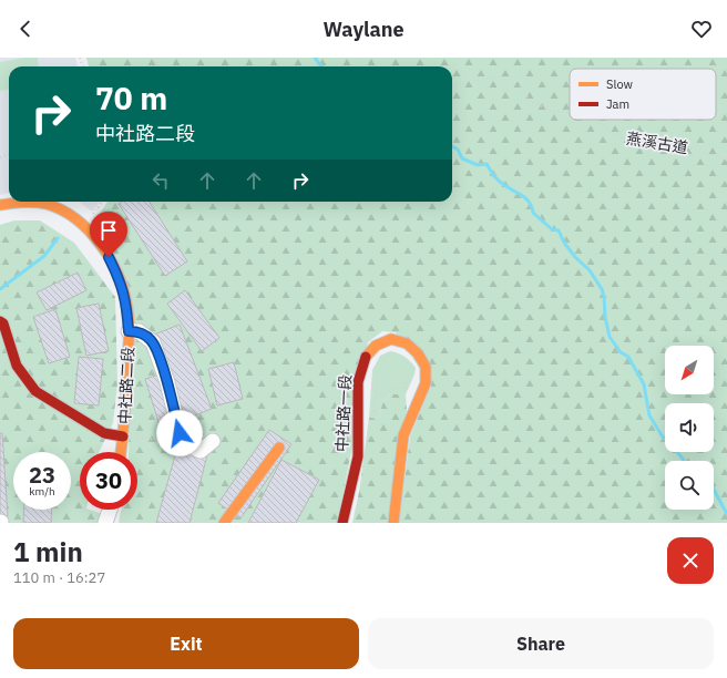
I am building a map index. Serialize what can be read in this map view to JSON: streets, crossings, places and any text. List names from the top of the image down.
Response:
{
  "streets": {
    "street": ["中社路二段", "中社路一段"],
    "path": ["燕溪古道"]
  },
  "legend": ["Slow", "Jam"],
  "north": "bottom left",
  "page": {
    "header": "Waylane",
    "turn": ["70 m", "中社路二段"],
    "speed": "23 km/h",
    "limit": "30",
    "heading": ["1 min", "110 m · 16:27"],
    "buttons": ["Exit", "Share"]
  }
}
